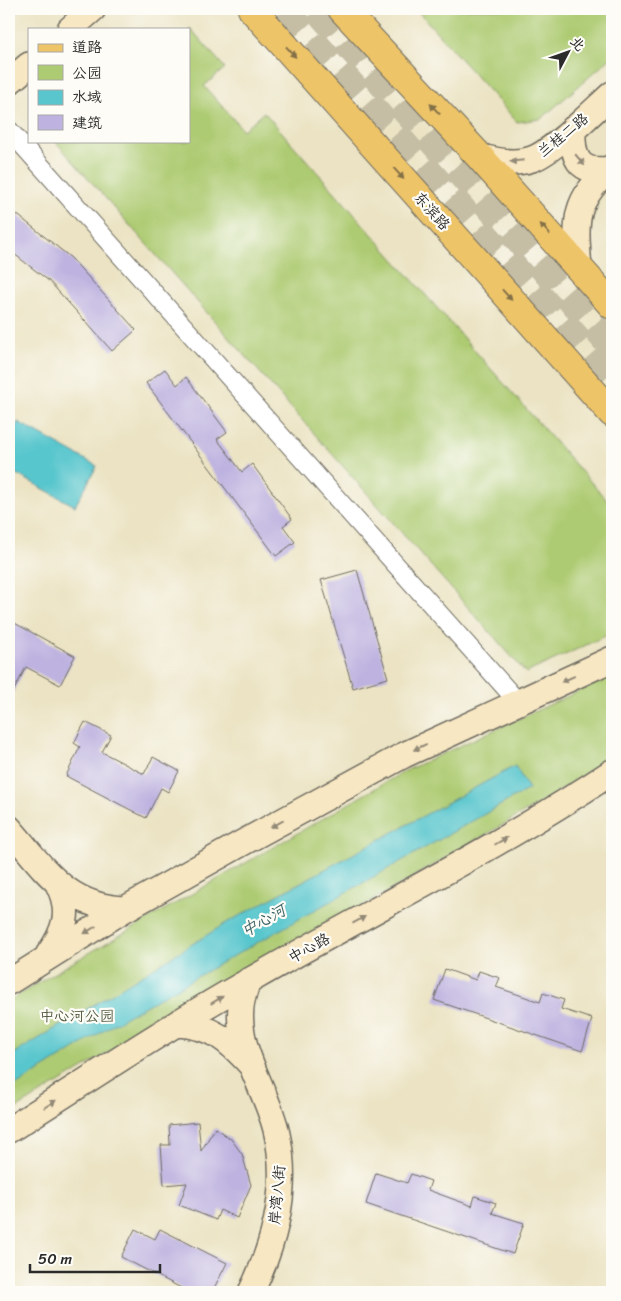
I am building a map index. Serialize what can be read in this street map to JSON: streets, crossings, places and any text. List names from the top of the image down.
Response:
{
  "streets": {
    "main road": [
      "兰桂二路",
      "东滨路",
      "中心路",
      "岸湾八街"
    ]
  },
  "one_way": ["兰桂二路"],
  "water": ["中心河"],
  "parks": ["中心河公园"],
  "legend": [
    "道路",
    "公园",
    "水域",
    "建筑"
  ],
  "scale_bar": "50 m",
  "north": "top right"
}
